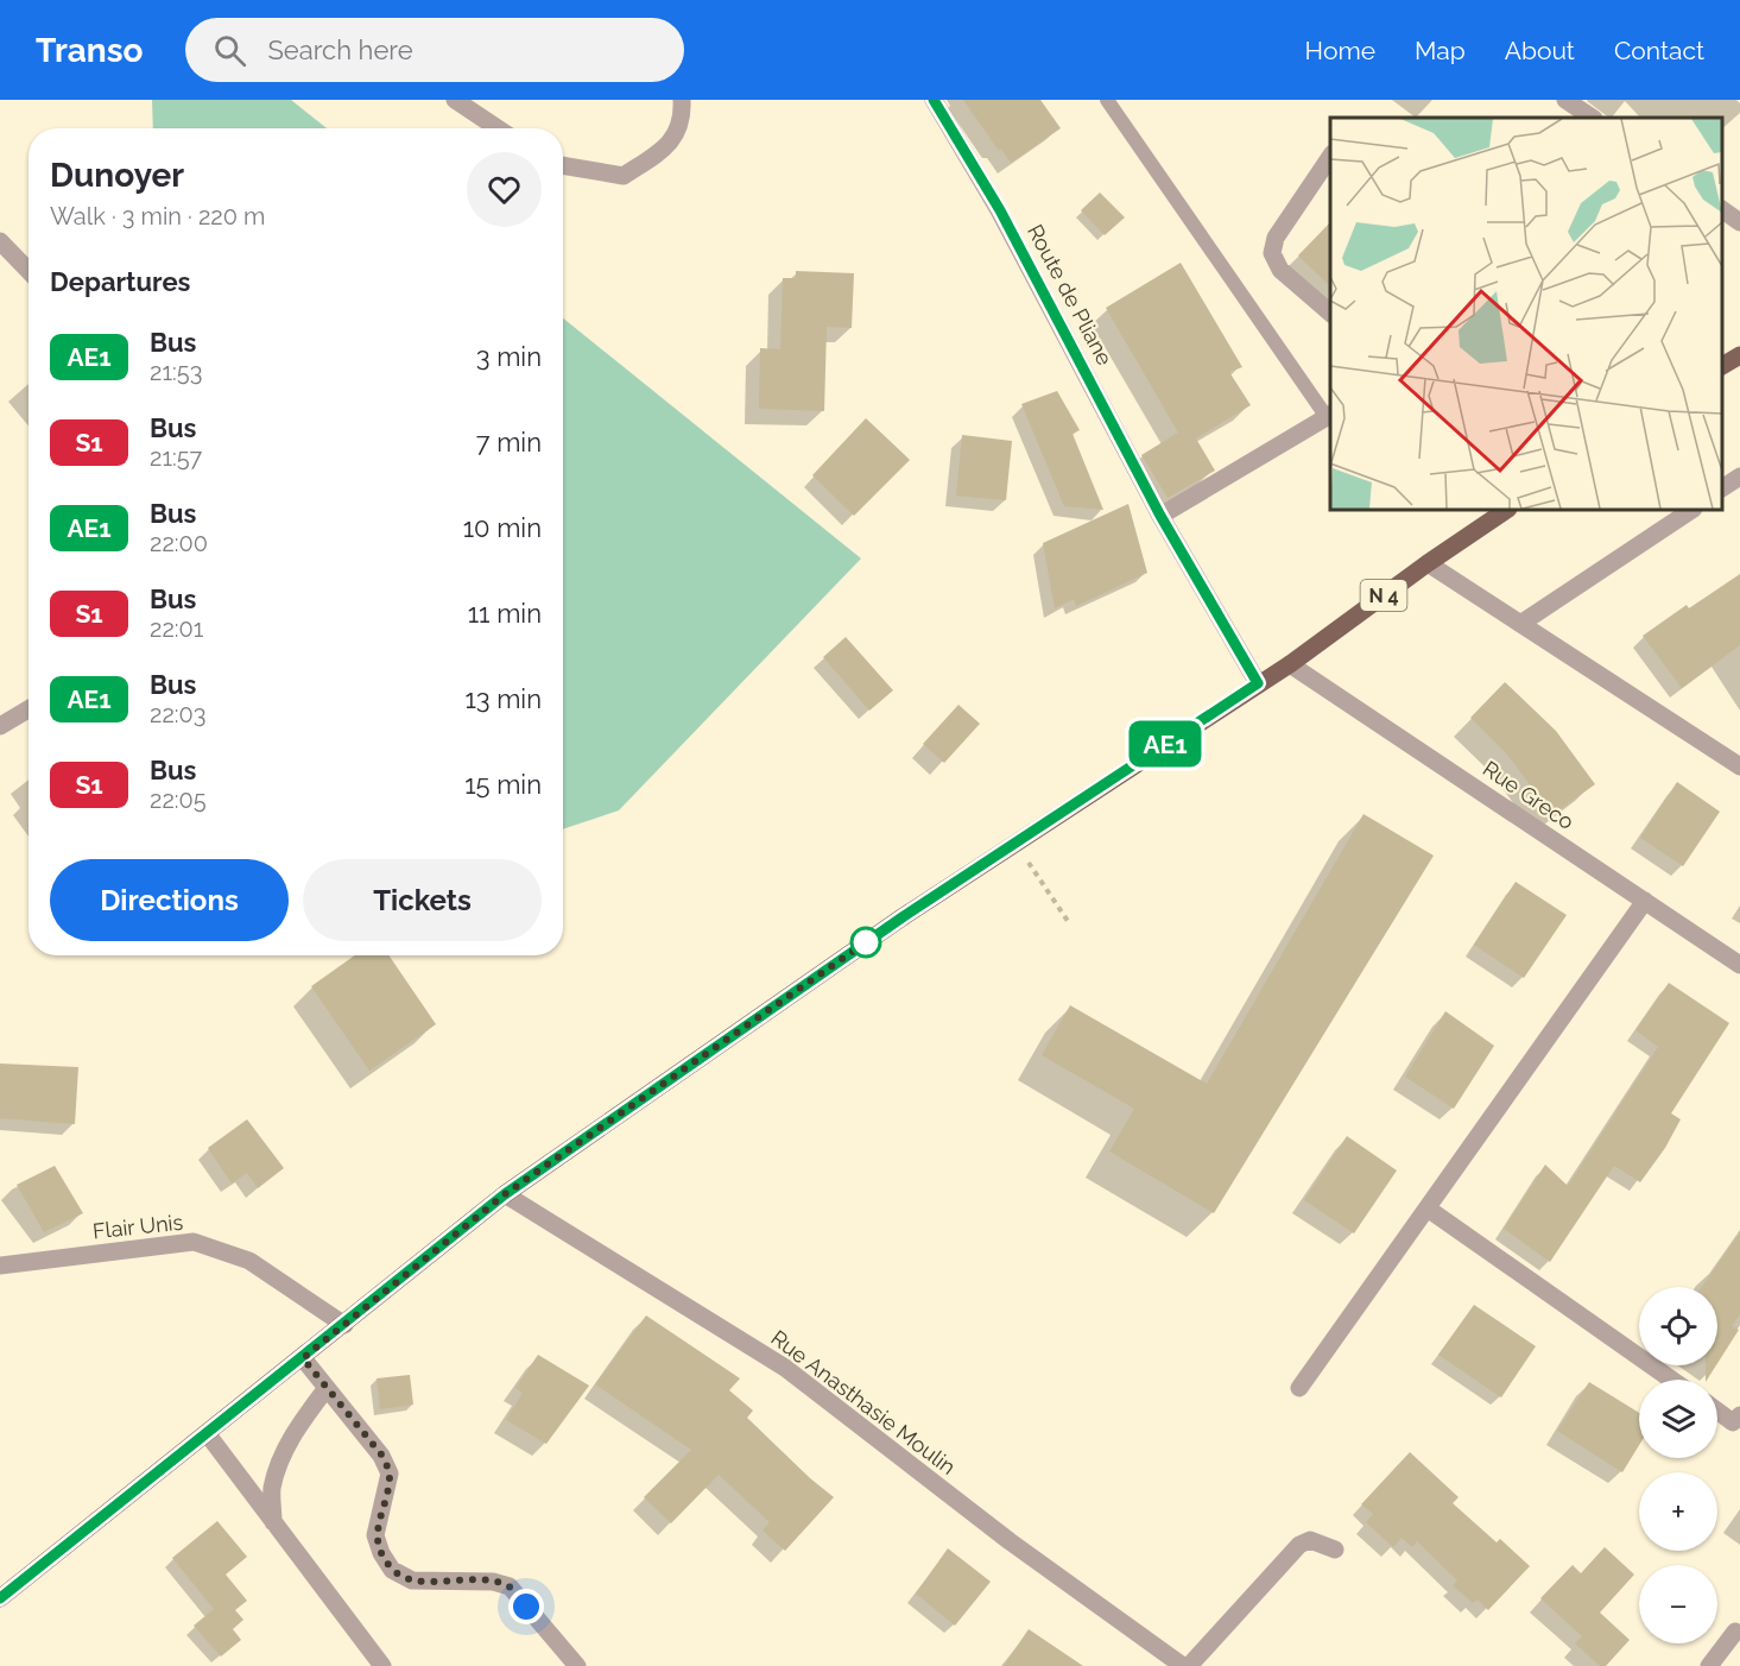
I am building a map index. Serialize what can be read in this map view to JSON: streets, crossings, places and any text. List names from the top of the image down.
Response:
{
  "streets": {
    "main road": ["N 4"],
    "street": [
      "Route de Pliane",
      "Rue Greco",
      "Flair Unis",
      "Rue Anasthasie Moulin"
    ]
  },
  "crossings": [
    ["Route de Pliane", "N 4"],
    ["N 4", "Rue Greco"],
    ["N 4", "Flair Unis"],
    ["N 4", "Rue Anasthasie Moulin"]
  ],
  "lines": ["bus line AE1"],
  "page": {
    "header": "Transo",
    "search": "Search here",
    "nav": [
      "Home",
      "Map",
      "About",
      "Contact"
    ],
    "on_map": "AE1",
    "heading": [
      ["Dunoyer", "Walk · 3 min · 220 m"],
      "Departures"
    ],
    "list": [
      {
        "mark": "AE1",
        "name": "Bus",
        "note": "21:53",
        "value": "3 min"
      },
      {
        "mark": "S1",
        "name": "Bus",
        "note": "21:57",
        "value": "7 min"
      },
      {
        "mark": "AE1",
        "name": "Bus",
        "note": "22:00",
        "value": "10 min"
      },
      {
        "mark": "S1",
        "name": "Bus",
        "note": "22:01",
        "value": "11 min"
      },
      {
        "mark": "AE1",
        "name": "Bus",
        "note": "22:03",
        "value": "13 min"
      },
      {
        "mark": "S1",
        "name": "Bus",
        "note": "22:05",
        "value": "15 min"
      }
    ],
    "buttons": ["Directions", "Tickets"],
    "map_buttons": ["+", "−"]
  }
}
